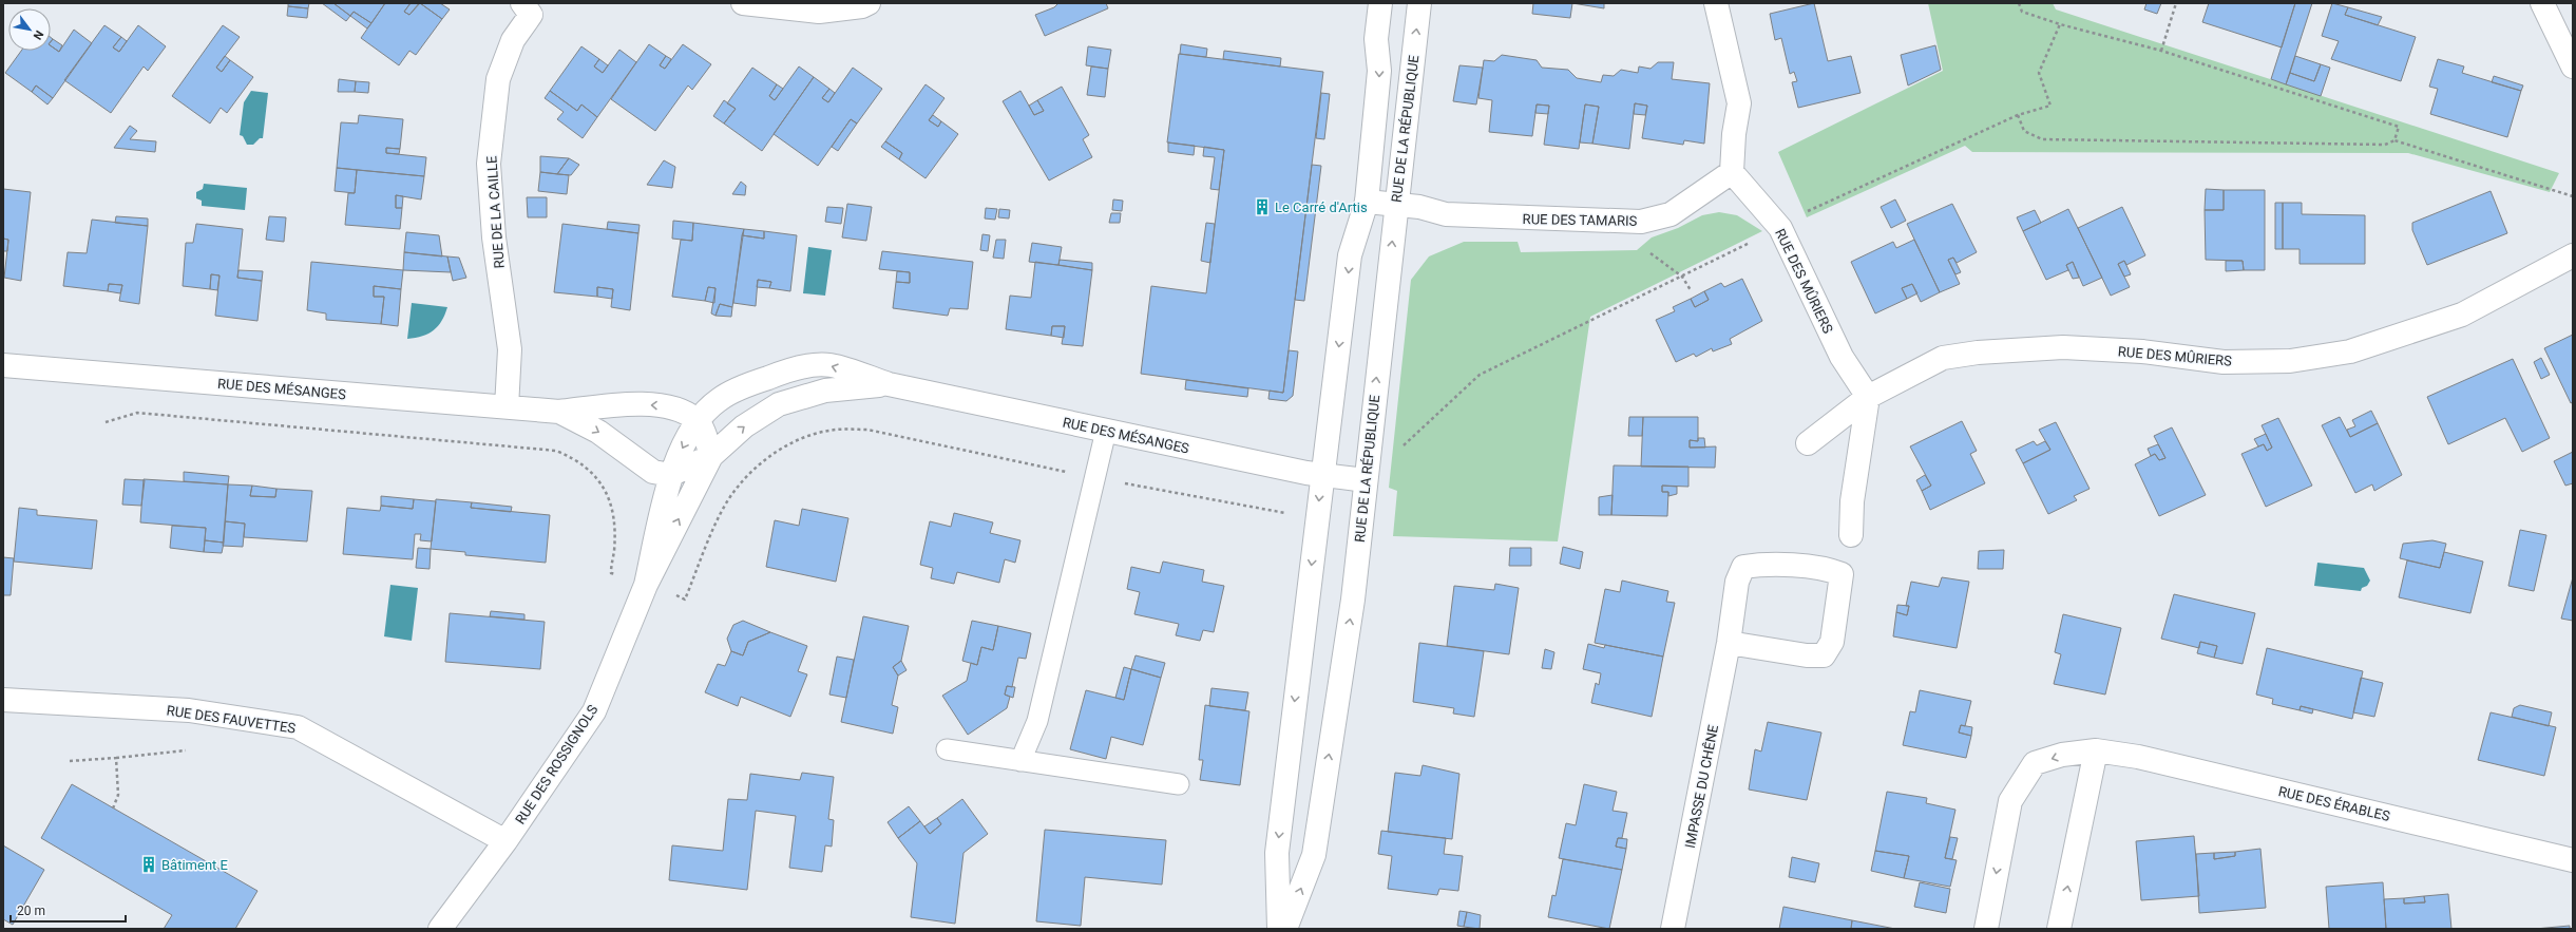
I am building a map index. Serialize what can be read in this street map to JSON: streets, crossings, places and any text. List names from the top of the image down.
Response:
{
  "streets": {
    "street": [
      "RUE DE LA RÉPUBLIQUE",
      "RUE DE LA CAILLE",
      "RUE DES TAMARIS",
      "RUE DES MÛRIERS",
      "RUE DES MÉSANGES",
      "RUE DES FAUVETTES",
      "RUE DES ROSSIGNOLS",
      "IMPASSE DU CHÊNE",
      "RUE DES ÉRABLES"
    ]
  },
  "crossings": [
    ["RUE DE LA RÉPUBLIQUE", "RUE DES TAMARIS"],
    ["RUE DE LA RÉPUBLIQUE", "RUE DES MÉSANGES"],
    ["RUE DE LA CAILLE", "RUE DES MÉSANGES"],
    ["RUE DES TAMARIS", "RUE DES MÛRIERS"],
    ["RUE DES MÉSANGES", "RUE DES ROSSIGNOLS"],
    ["RUE DES FAUVETTES", "RUE DES ROSSIGNOLS"]
  ],
  "places": {
    "building": ["Le Carré d'Artis", "Bâtiment E"]
  },
  "scale_bar": "20 m",
  "north": "bottom right"
}
